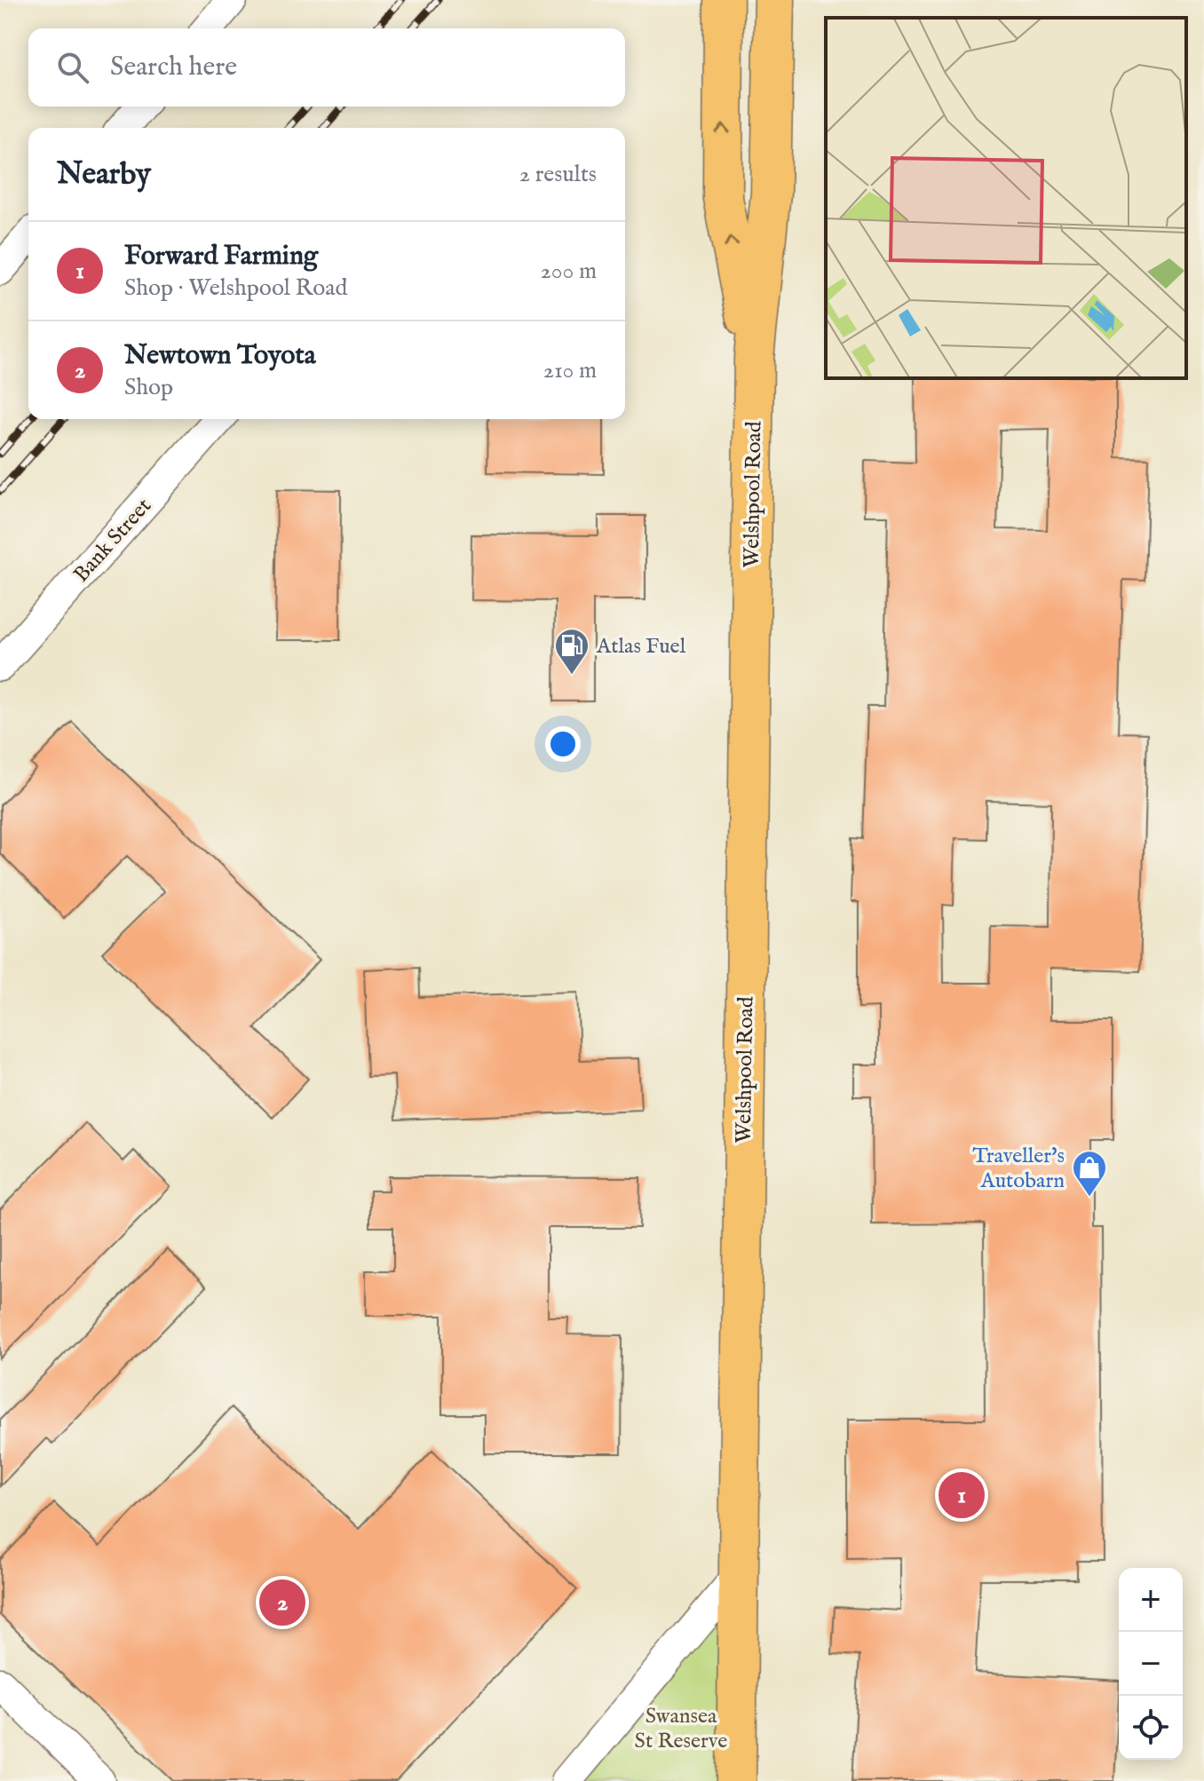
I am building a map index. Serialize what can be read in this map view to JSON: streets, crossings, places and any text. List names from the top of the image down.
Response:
{
  "streets": {
    "main road": ["Welshpool Road"],
    "street": ["Bank Street"]
  },
  "parks": ["Swansea St Reserve"],
  "places": {
    "fuel station": ["Atlas Fuel"],
    "shop": ["Traveller's Autobarn"]
  },
  "page": {
    "search": "Search here",
    "heading": ["Nearby", "2 results"],
    "list": [
      {
        "mark": "1",
        "name": "Forward Farming",
        "note": "Shop · Welshpool Road",
        "value": "200 m"
      },
      {
        "mark": "2",
        "name": "Newtown Toyota",
        "note": "Shop",
        "value": "210 m"
      }
    ],
    "pins": ["1", "2"],
    "map_buttons": ["+", "−"]
  }
}
